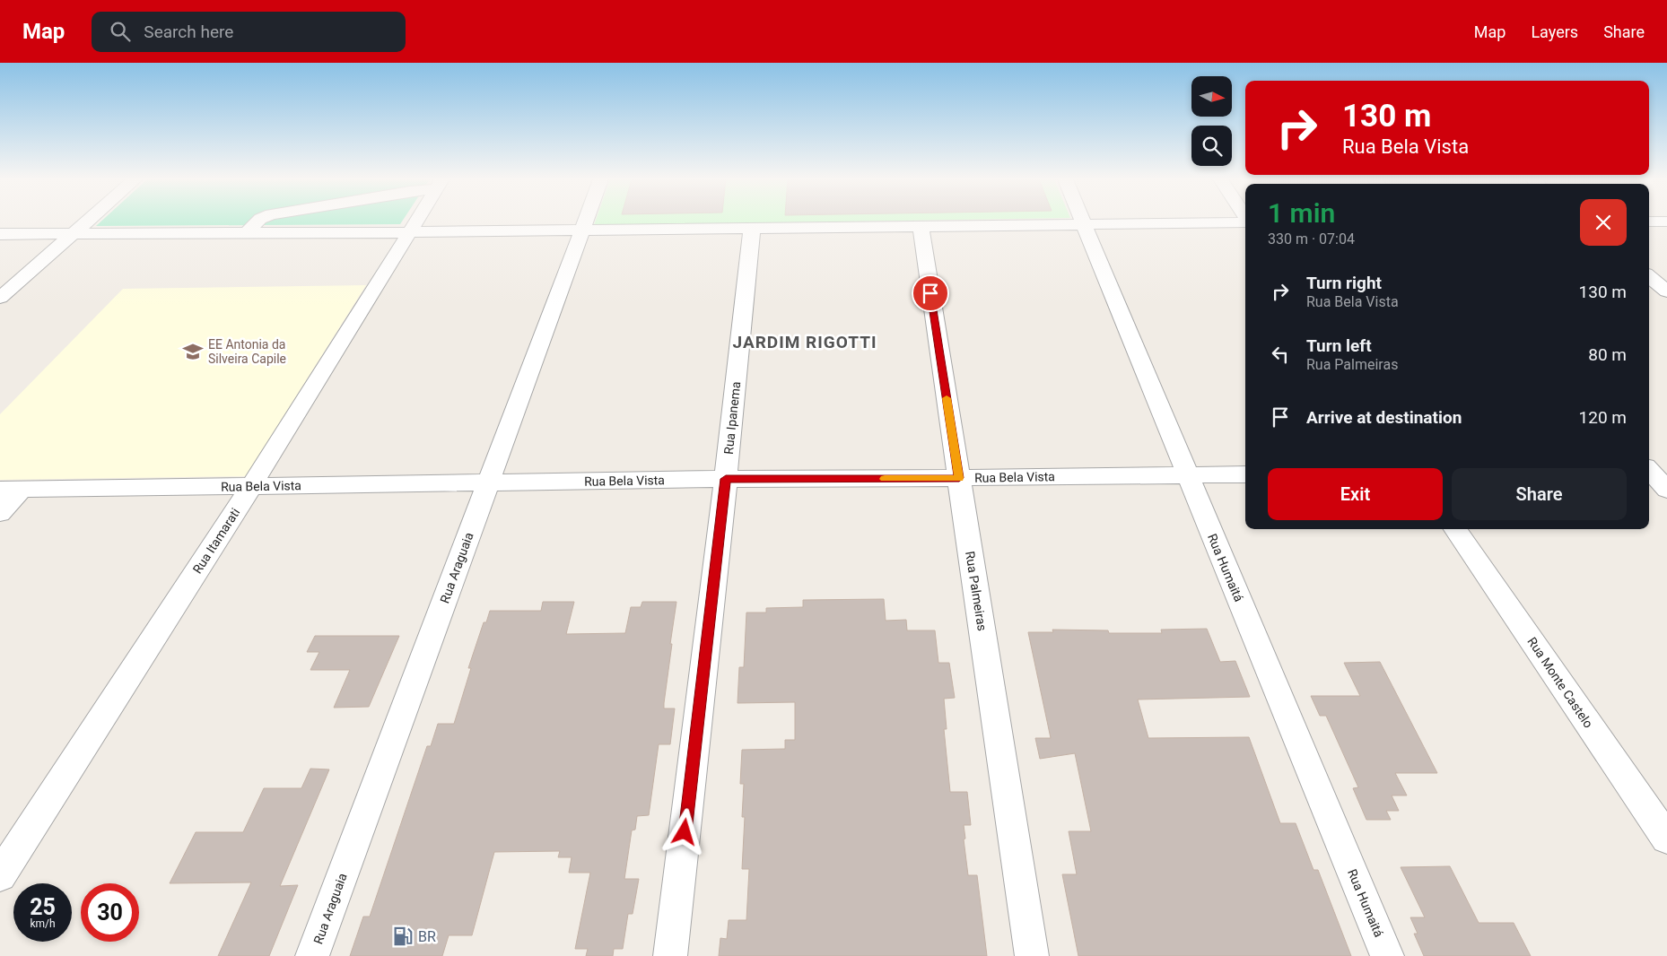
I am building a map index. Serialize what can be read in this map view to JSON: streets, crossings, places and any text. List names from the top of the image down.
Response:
{
  "streets": {
    "street": [
      "Rua Ipanema",
      "Rua Bela Vista",
      "Rua Itamarati",
      "Rua Araguaia",
      "Rua Humaitá",
      "Rua Palmeiras",
      "Rua Monte Castelo"
    ]
  },
  "crossings": [
    ["Rua Ipanema", "Rua Bela Vista"],
    ["Rua Bela Vista", "Rua Itamarati"],
    ["Rua Bela Vista", "Rua Araguaia"],
    ["Rua Bela Vista", "Rua Humaitá"],
    ["Rua Bela Vista", "Rua Palmeiras"]
  ],
  "districts": ["JARDIM RIGOTTI"],
  "places": {
    "school or university": ["EE Antonia da Silveira Capile"],
    "fuel station": ["BR"]
  },
  "north": "right",
  "page": {
    "header": "Map",
    "search": "Search here",
    "nav": ["Map", "Layers", "Share"],
    "turn": ["130 m", "Rua Bela Vista"],
    "heading": ["1 min", "330 m · 07:04"],
    "list": [
      {
        "name": "Turn right",
        "note": "Rua Bela Vista",
        "value": "130 m"
      },
      {
        "name": "Turn left",
        "note": "Rua Palmeiras",
        "value": "80 m"
      },
      {
        "name": "Arrive at destination",
        "value": "120 m"
      }
    ],
    "buttons": ["Exit", "Share"],
    "speed": "25 km/h",
    "limit": "30"
  }
}
